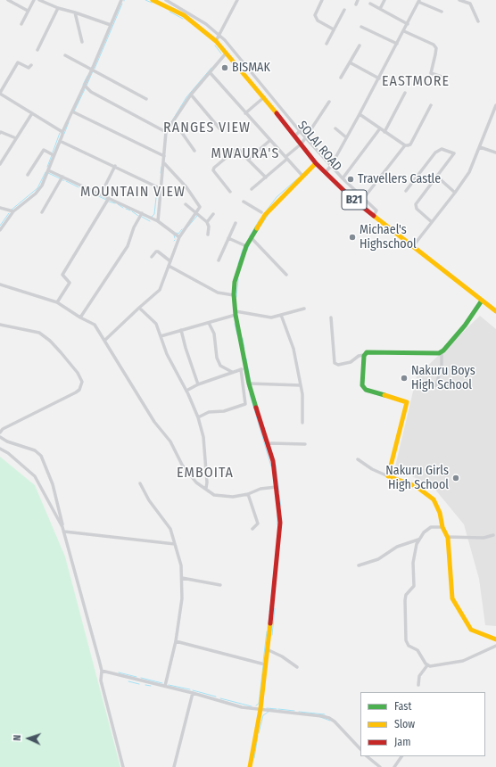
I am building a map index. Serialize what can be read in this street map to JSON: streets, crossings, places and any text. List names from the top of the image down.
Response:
{
  "streets": {
    "main road": ["SOLAI ROAD", "B21"]
  },
  "districts": [
    "EASTMORE",
    "RANGES VIEW",
    "MWAURA'S",
    "MOUNTAIN VIEW",
    "EMBOITA"
  ],
  "places": [
    "BISMAK",
    "Travellers Castle",
    "Michael's Highschool",
    "Nakuru Boys High School",
    "Nakuru Girls High School"
  ],
  "legend": ["Fast", "Slow", "Jam"],
  "north": "left"
}
